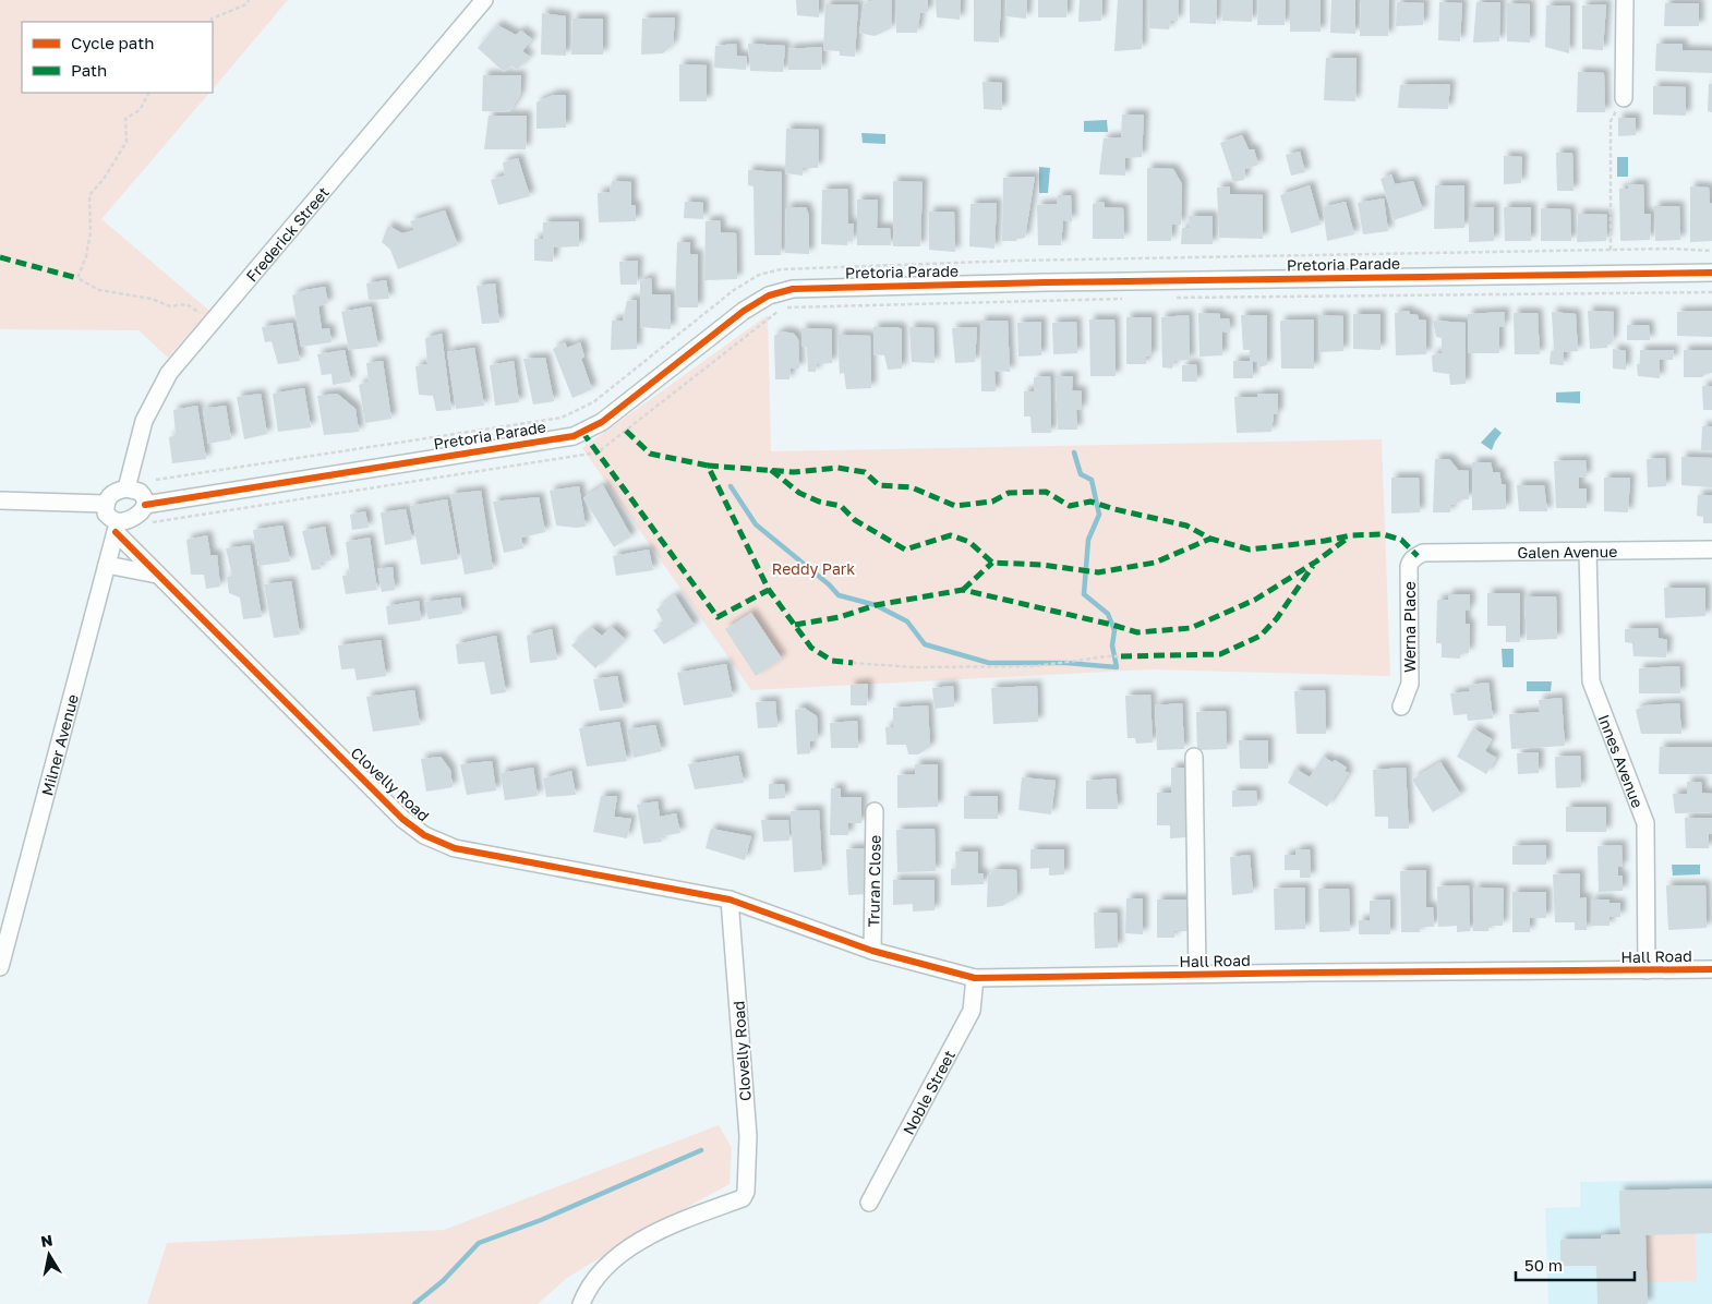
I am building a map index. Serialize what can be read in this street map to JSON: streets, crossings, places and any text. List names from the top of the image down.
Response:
{
  "streets": {
    "street": [
      "Frederick Street",
      "Pretoria Parade",
      "Galen Avenue",
      "Werna Place",
      "Milner Avenue",
      "Innes Avenue",
      "Clovelly Road",
      "Truran Close",
      "Hall Road",
      "Noble Street"
    ]
  },
  "crossings": [
    ["Frederick Street", "Pretoria Parade"],
    ["Frederick Street", "Milner Avenue"],
    ["Frederick Street", "Clovelly Road"],
    ["Pretoria Parade", "Milner Avenue"],
    ["Pretoria Parade", "Clovelly Road"],
    ["Galen Avenue", "Werna Place"],
    ["Galen Avenue", "Innes Avenue"],
    ["Milner Avenue", "Clovelly Road"],
    ["Innes Avenue", "Hall Road"],
    ["Clovelly Road", "Hall Road"],
    ["Truran Close", "Hall Road"],
    ["Hall Road", "Noble Street"]
  ],
  "parks": ["Reddy Park"],
  "legend": ["Cycle path", "Path"],
  "scale_bar": "50 m",
  "north": "top"
}
